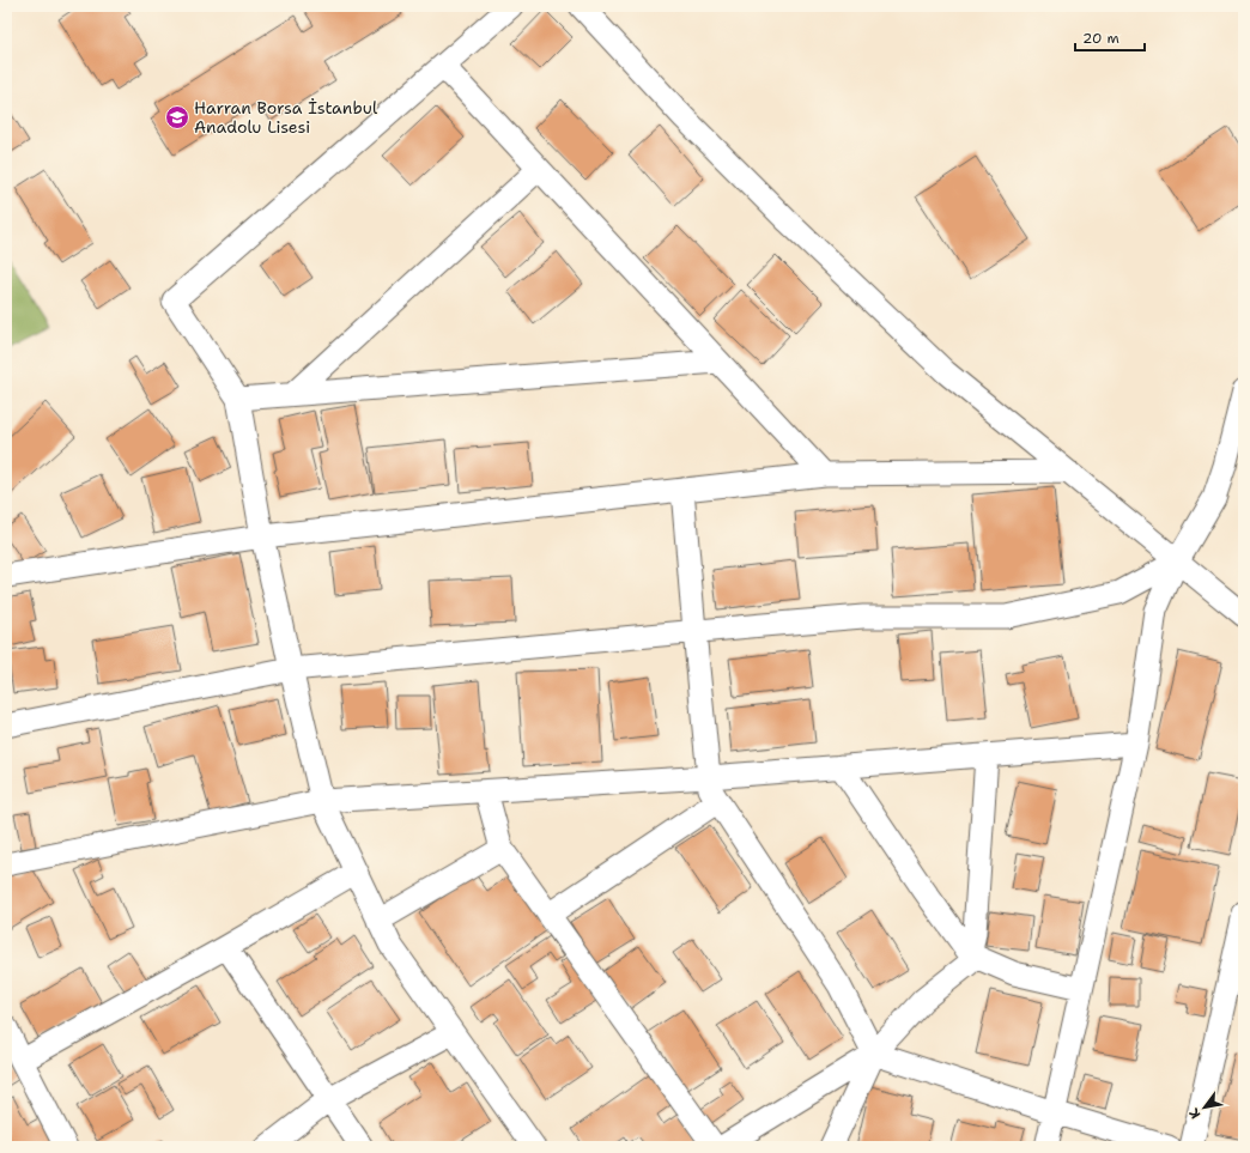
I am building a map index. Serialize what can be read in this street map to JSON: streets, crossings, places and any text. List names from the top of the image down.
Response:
{
  "places": {
    "school or university": ["Harran Borsa İstanbul Anadolu Lisesi"]
  },
  "scale_bar": "20 m",
  "north": "bottom left"
}
